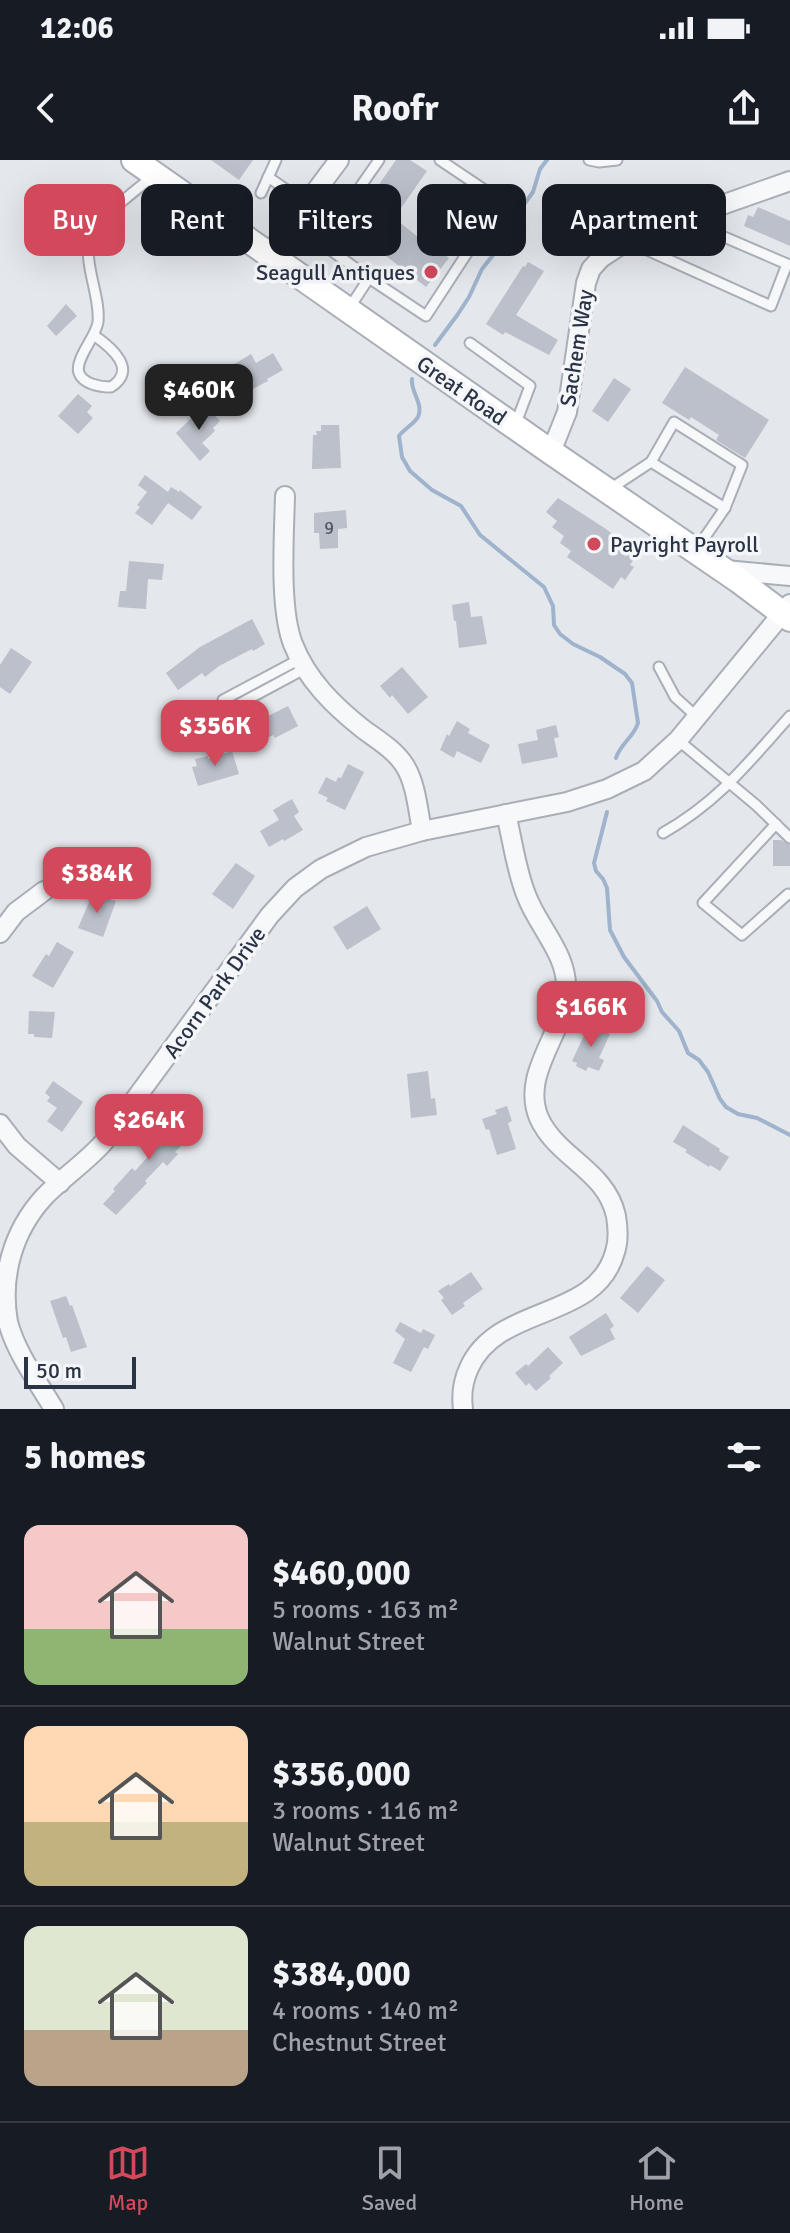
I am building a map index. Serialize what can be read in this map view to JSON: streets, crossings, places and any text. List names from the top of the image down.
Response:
{
  "streets": {
    "main road": ["Great Road"],
    "street": ["Sachem Way", "Acorn Park Drive"]
  },
  "crossings": [
    ["Sachem Way", "Great Road"],
    ["Great Road", "Acorn Park Drive"]
  ],
  "places": ["Seagull Antiques", "Payright Payroll"],
  "house_numbers": ["9"],
  "scale_bar": "50 m",
  "page": {
    "status": "12:06",
    "header": "Roofr",
    "chip": [
      "Buy",
      "Rent",
      "Filters",
      "New",
      "Apartment"
    ],
    "price": [
      "$460K",
      "$356K",
      "$384K",
      "$166K",
      "$264K"
    ],
    "scale": "50 m",
    "heading": "5 homes",
    "list": [
      {
        "name": "$460,000",
        "note": "5 rooms · 163 m² · Walnut Street"
      },
      {
        "name": "$356,000",
        "note": "3 rooms · 116 m² · Walnut Street"
      },
      {
        "name": "$384,000",
        "note": "4 rooms · 140 m² · Chestnut Street"
      }
    ],
    "tabs": ["Map", "Saved", "Home"]
  }
}
